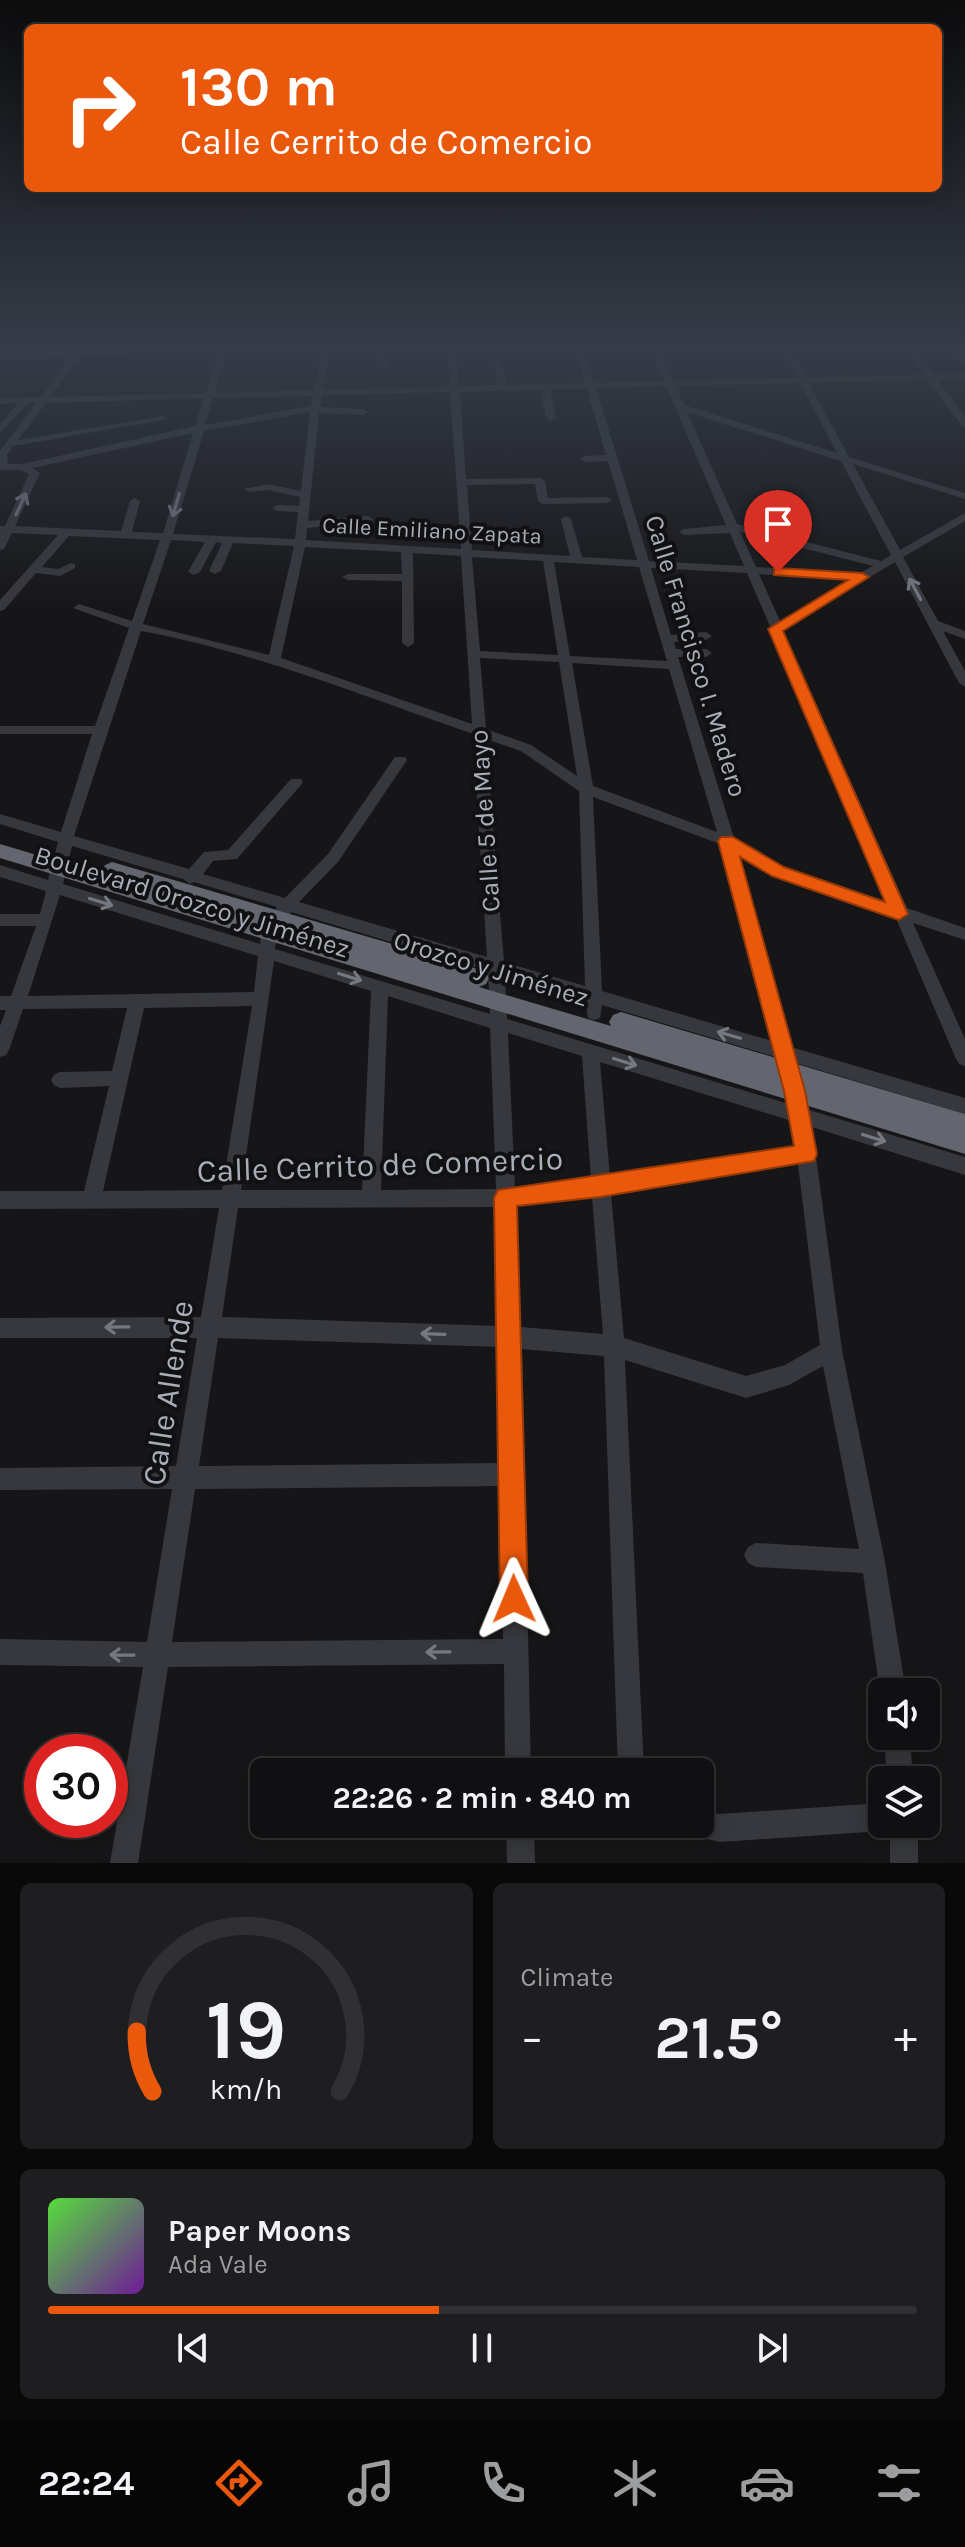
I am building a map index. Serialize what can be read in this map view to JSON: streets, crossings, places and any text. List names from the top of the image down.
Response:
{
  "streets": {
    "highway": ["Orozco y Jiménez"],
    "street": [
      "Calle Emiliano Zapata",
      "Calle Francisco I. Madero",
      "Calle 5 de Mayo",
      "Boulevard Orozco y Jiménez",
      "Calle Cerrito de Comercio",
      "Calle Allende"
    ]
  },
  "crossings": [
    ["Calle Emiliano Zapata", "Calle Francisco I. Madero"],
    ["Calle Emiliano Zapata", "Calle 5 de Mayo"],
    ["Calle Francisco I. Madero", "Boulevard Orozco y Jiménez"],
    ["Calle Francisco I. Madero", "Orozco y Jiménez"],
    ["Calle Francisco I. Madero", "Calle Cerrito de Comercio"],
    ["Calle 5 de Mayo", "Boulevard Orozco y Jiménez"],
    ["Calle 5 de Mayo", "Orozco y Jiménez"],
    ["Calle 5 de Mayo", "Calle Cerrito de Comercio"],
    ["Boulevard Orozco y Jiménez", "Orozco y Jiménez"],
    ["Boulevard Orozco y Jiménez", "Calle Allende"],
    ["Orozco y Jiménez", "Calle Allende"],
    ["Calle Cerrito de Comercio", "Calle Allende"]
  ],
  "one_way": ["Boulevard Orozco y Jiménez"],
  "page": {
    "turn": ["130 m", "Calle Cerrito de Comercio"],
    "limit": "30",
    "trip": "22:26 · 2 min · 840 m",
    "tile": "Climate",
    "heat": ["−", "21.5°", "+"],
    "song": ["Paper Moons", "Ada Vale"],
    "tabs": "22:24",
    "gauge": ["19", "km/h"]
  }
}
